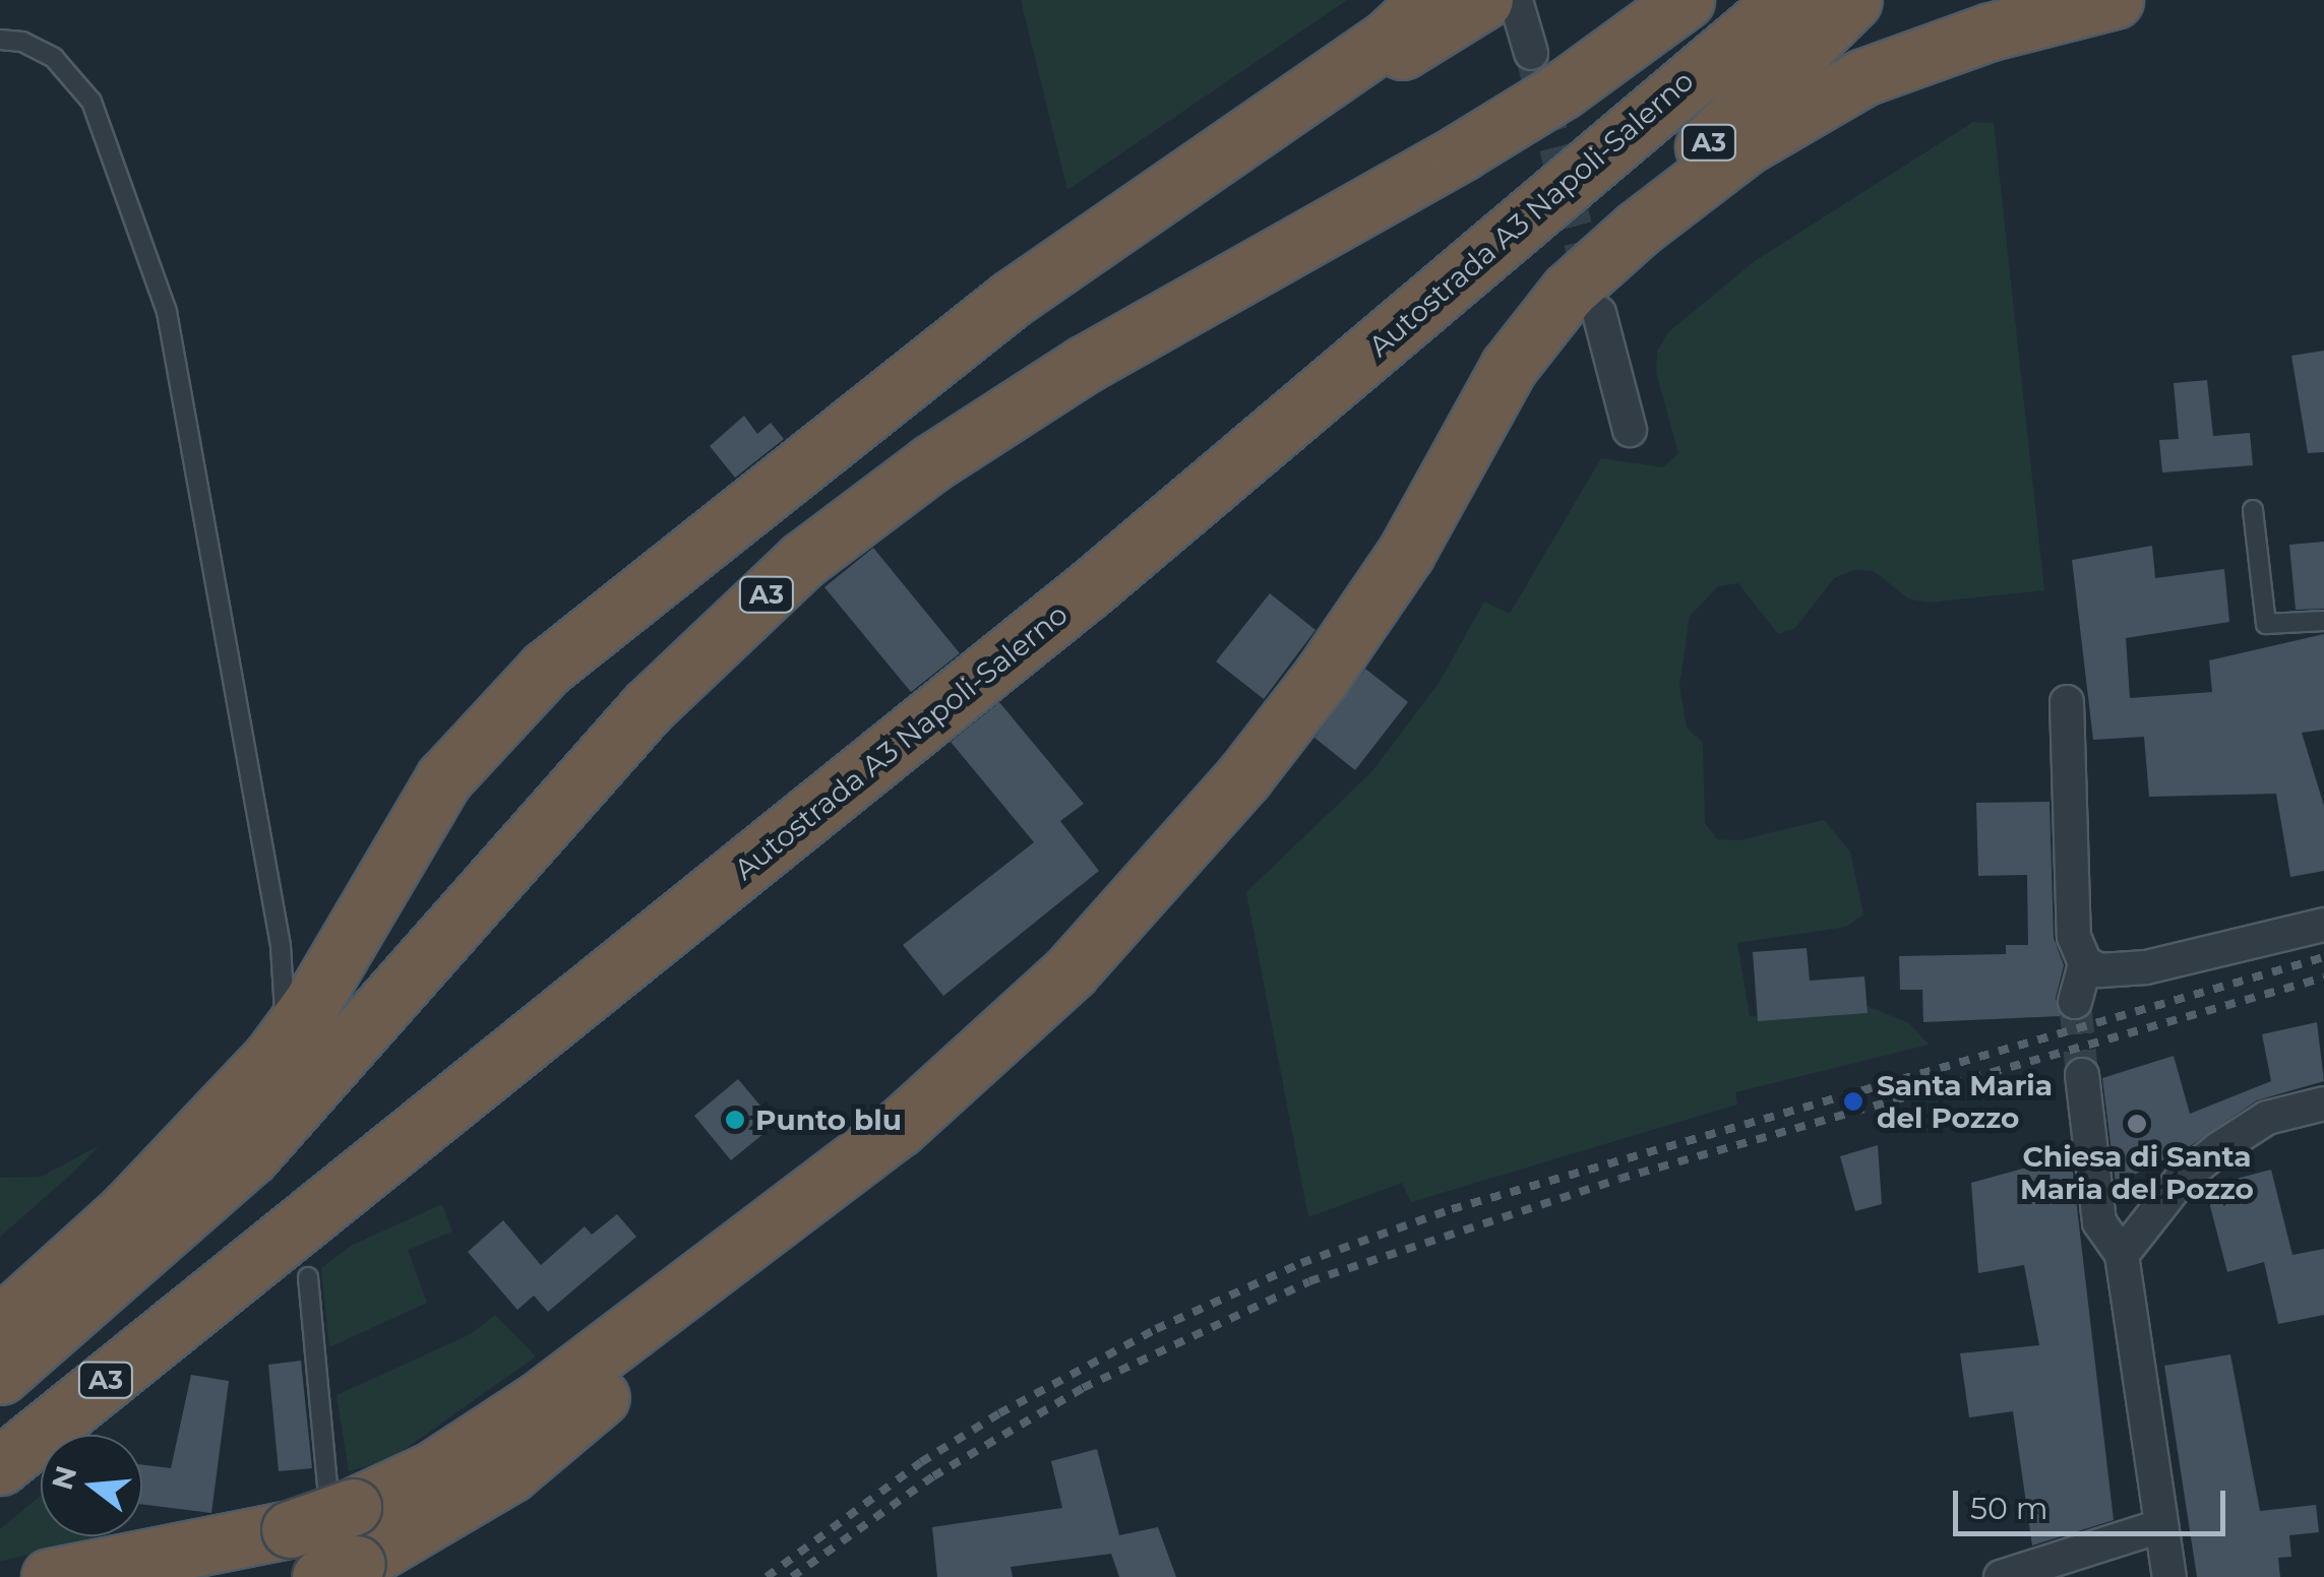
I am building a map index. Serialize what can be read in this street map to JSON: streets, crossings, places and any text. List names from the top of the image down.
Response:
{
  "streets": {
    "highway": ["A3", "Autostrada A3 Napoli-Salerno"]
  },
  "places": ["Santa Maria del Pozzo", "Punto blu", "Chiesa di Santa Maria del Pozzo"],
  "scale_bar": "50 m",
  "north": "left"
}
